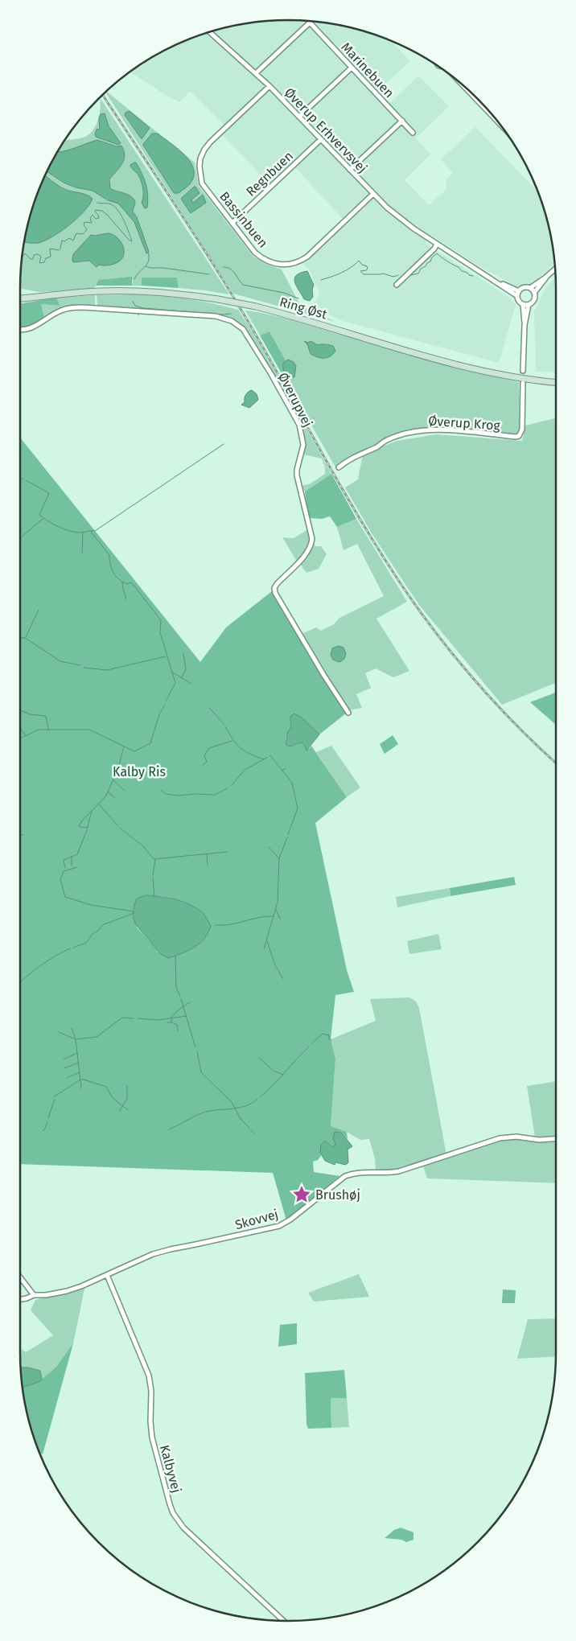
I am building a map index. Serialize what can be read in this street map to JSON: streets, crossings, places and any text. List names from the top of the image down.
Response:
{
  "streets": {
    "main road": ["Ring Øst"],
    "street": [
      "Marinebuen",
      "Øverup Erhvervsvej",
      "Regnbuen",
      "Bassinbuen",
      "Øverupvej",
      "Øverup Krog",
      "Skovvej",
      "Kalbyvej"
    ]
  },
  "crossings": [
    ["Marinebuen", "Øverup Erhvervsvej"],
    ["Øverup Erhvervsvej", "Regnbuen"],
    ["Øverup Erhvervsvej", "Bassinbuen"],
    ["Regnbuen", "Bassinbuen"],
    ["Skovvej", "Kalbyvej"]
  ],
  "parks": ["Kalby Ris"],
  "places": {
    "place": ["Brushøj"]
  }
}
